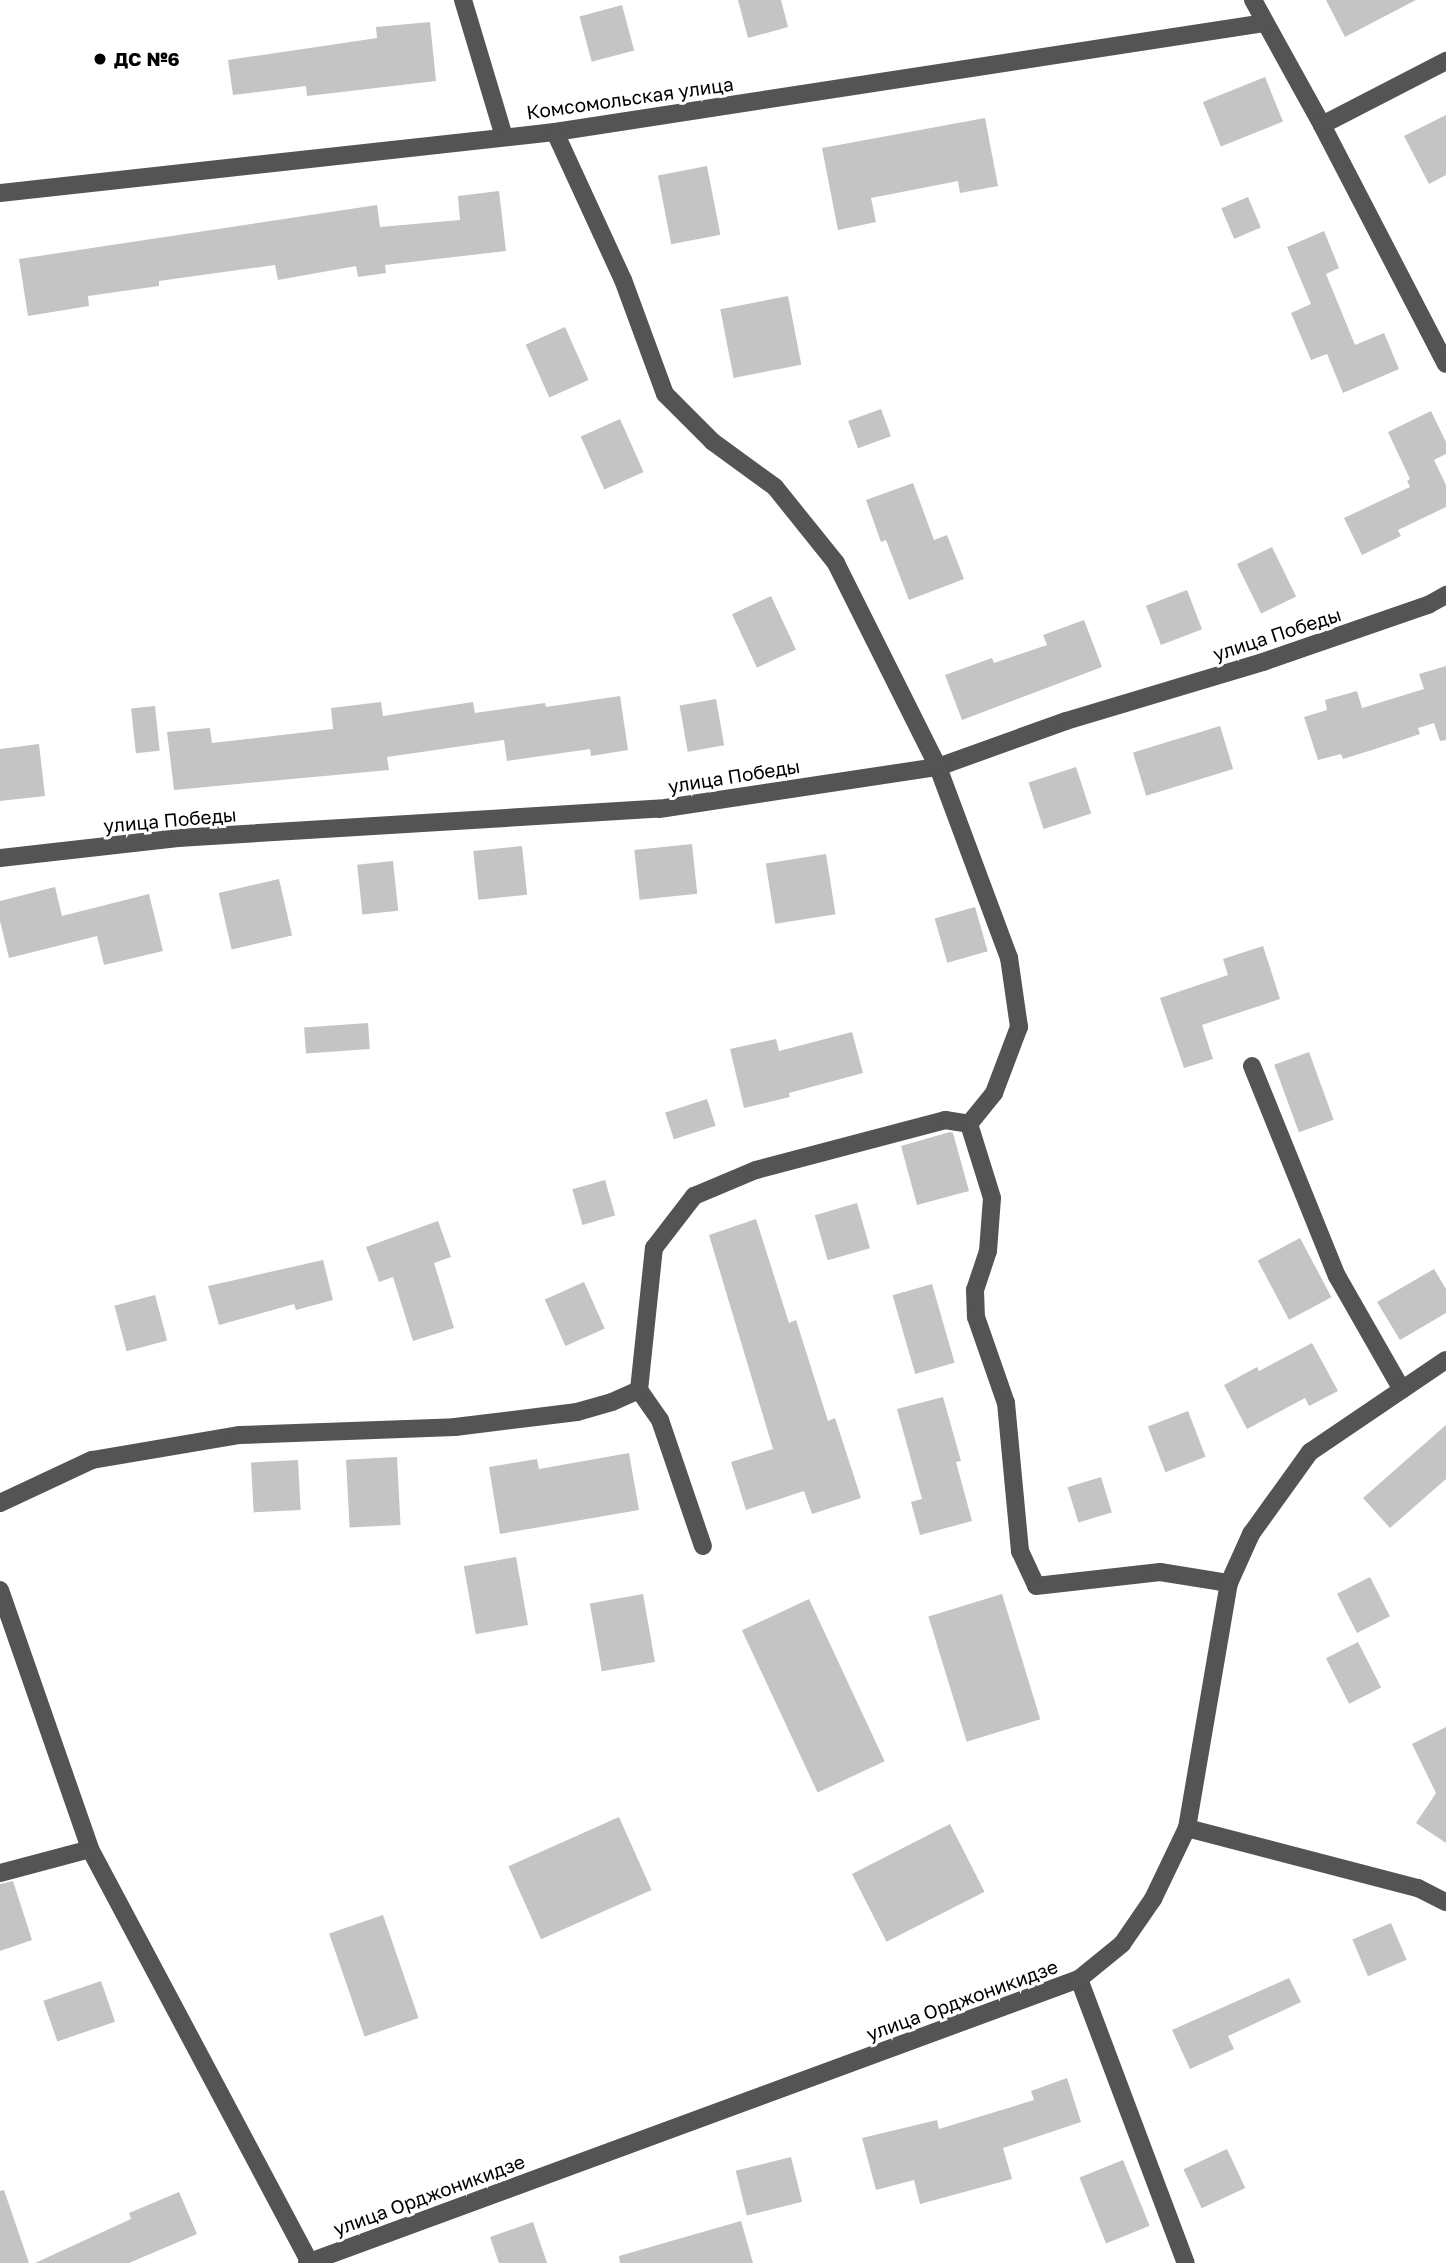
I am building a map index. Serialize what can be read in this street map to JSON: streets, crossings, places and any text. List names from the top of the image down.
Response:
{
  "streets": {
    "street": ["Комсомольская улица", "улица Победы", "улица Орджоникидзе"]
  },
  "places": ["ДС №6"]
}
